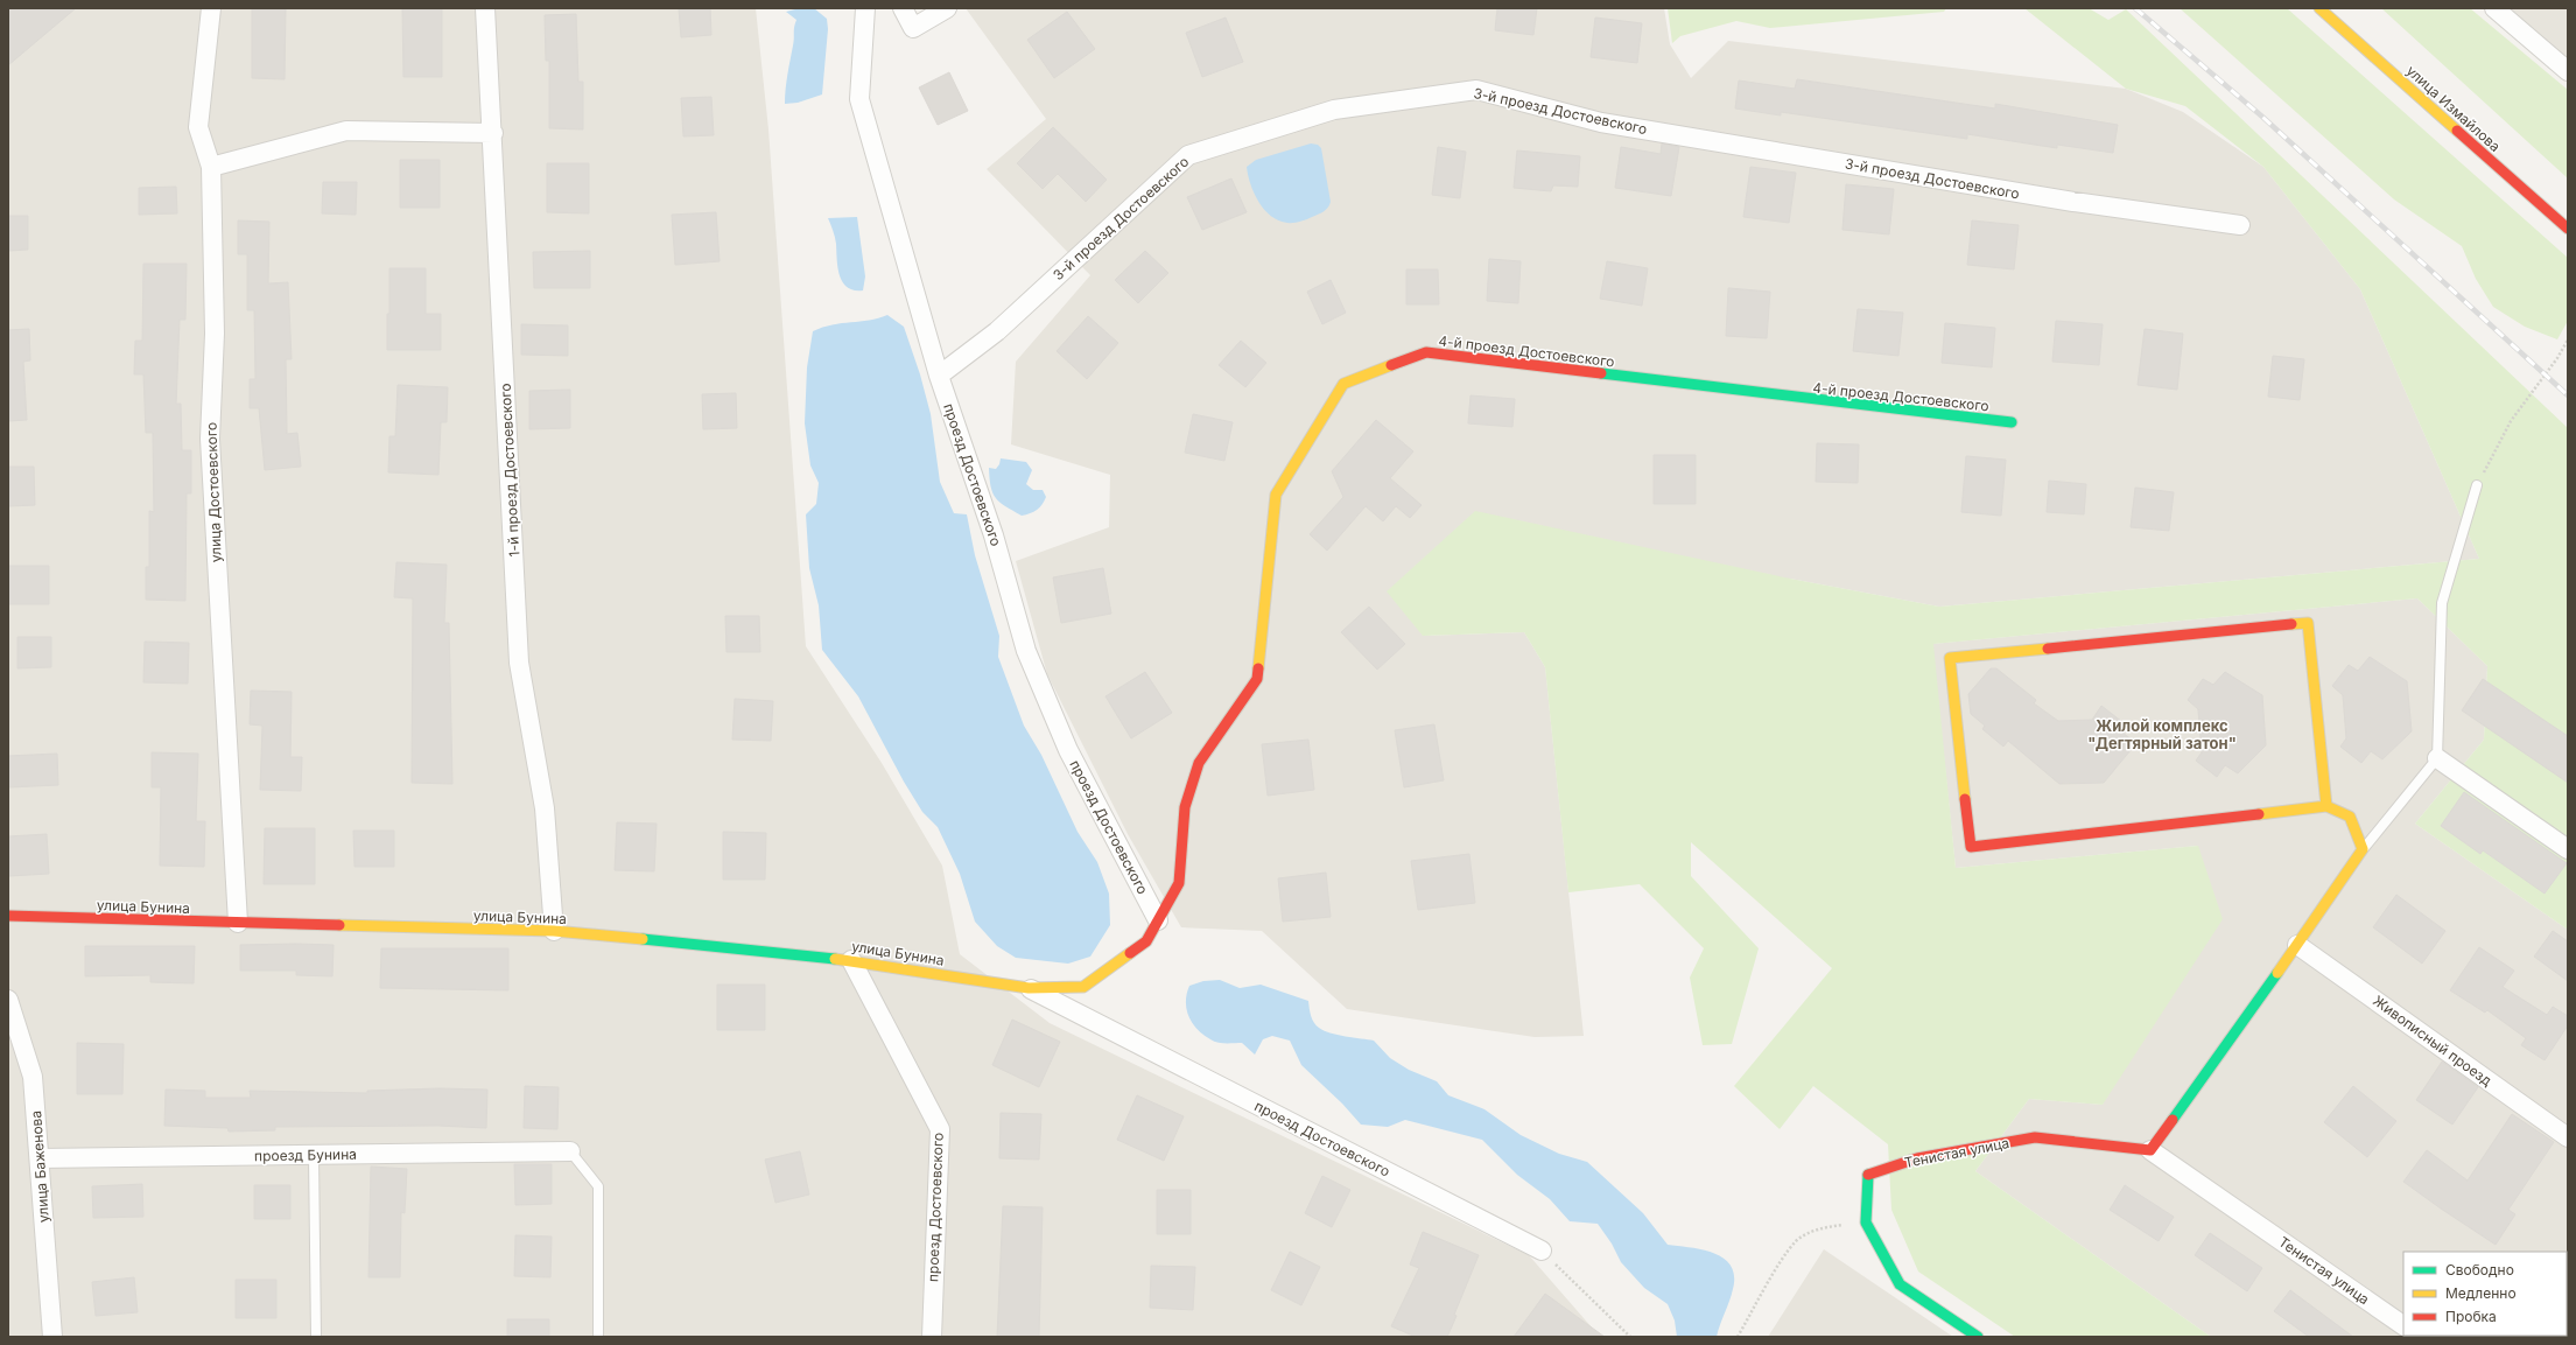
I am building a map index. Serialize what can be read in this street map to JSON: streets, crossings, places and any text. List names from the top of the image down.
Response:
{
  "streets": {
    "street": [
      "улица Измайлова",
      "3-й проезд Достоевского",
      "4-й проезд Достоевского",
      "1-й проезд Достоевского",
      "проезд Достоевского",
      "улица Достоевского",
      "улица Бунина",
      "Живописный проезд",
      "Тенистая улица",
      "проезд Бунина",
      "улица Баженова"
    ]
  },
  "crossings": [
    ["3-й проезд Достоевского", "проезд Достоевского"],
    ["4-й проезд Достоевского", "проезд Достоевского"],
    ["4-й проезд Достоевского", "улица Бунина"],
    ["1-й проезд Достоевского", "улица Бунина"],
    ["проезд Достоевского", "улица Бунина"],
    ["улица Достоевского", "улица Бунина"],
    ["проезд Бунина", "улица Баженова"]
  ],
  "districts": ["Жилой комплекс \"Дегтярный затон\""],
  "legend": ["Свободно", "Медленно", "Пробка"]
}
